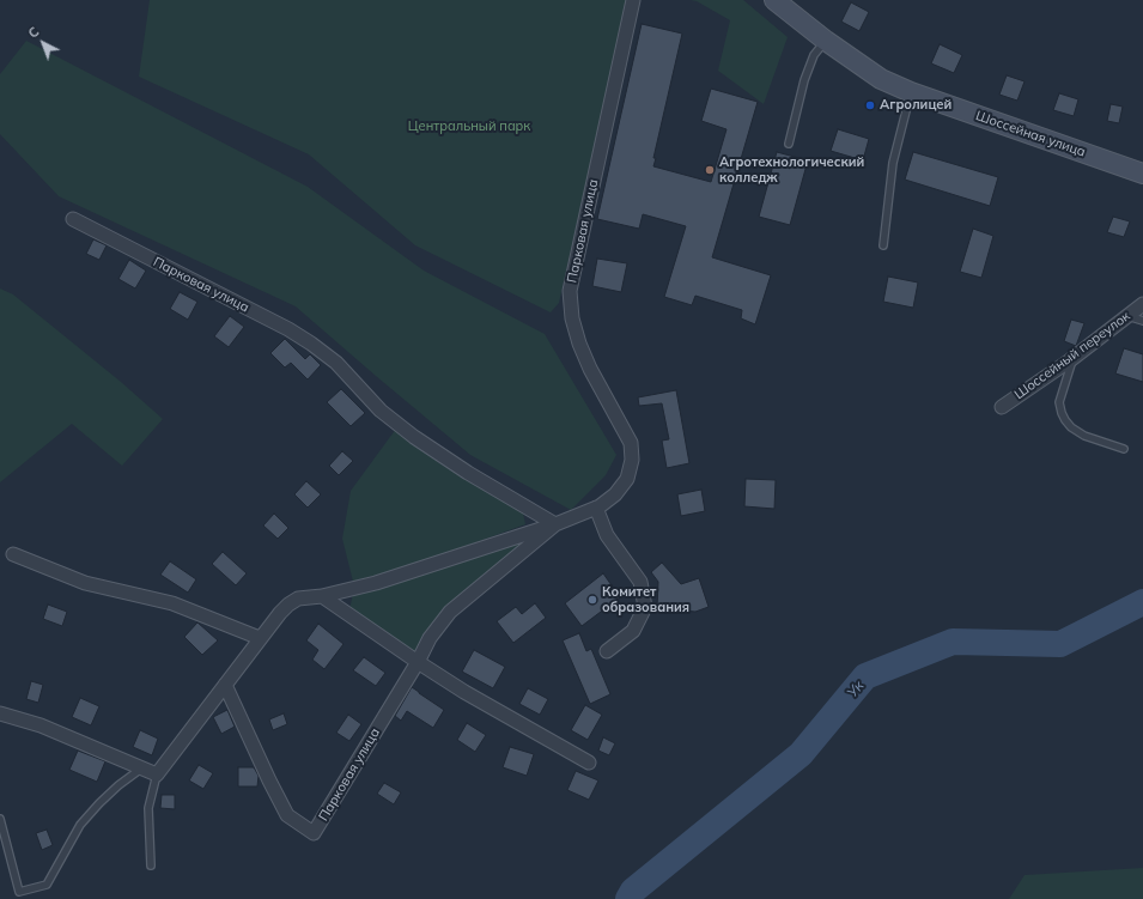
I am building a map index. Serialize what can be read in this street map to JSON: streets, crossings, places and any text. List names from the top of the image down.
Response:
{
  "streets": {
    "main road": ["Шоссейная улица"],
    "street": ["Парковая улица", "Шоссейный переулок"]
  },
  "water": ["Ук"],
  "parks": ["Центральный парк"],
  "places": ["Агролицей", "Агротехнологический колледж", "Комитет образования"],
  "north": "top left"
}
